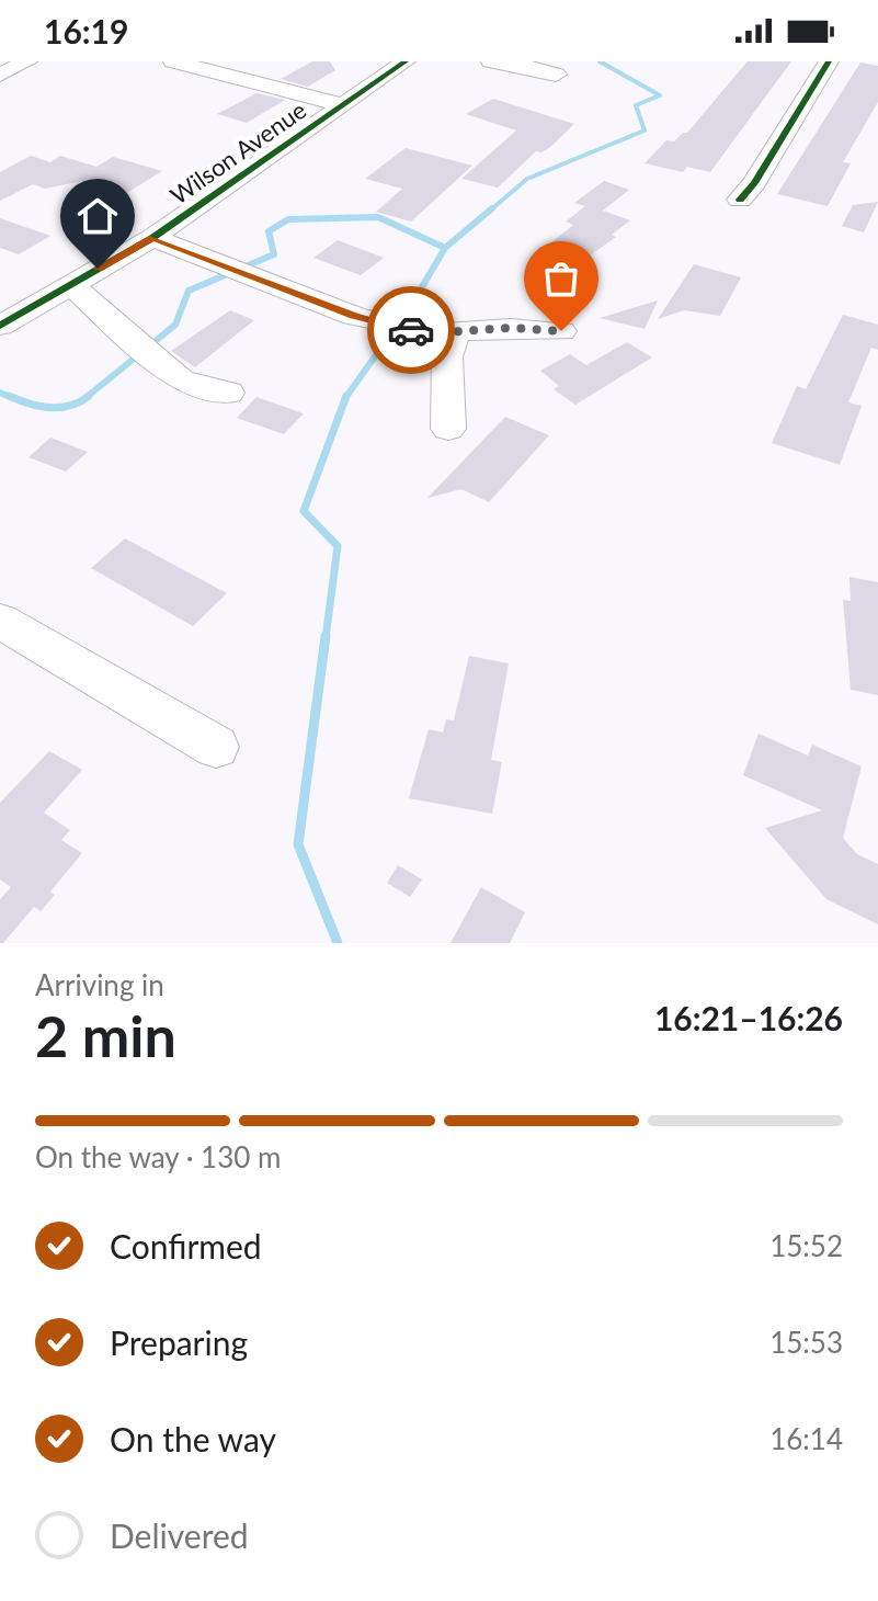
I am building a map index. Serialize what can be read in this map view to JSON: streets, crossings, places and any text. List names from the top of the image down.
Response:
{
  "streets": {
    "street": ["Wilson Avenue"]
  },
  "page": {
    "status": "16:19",
    "heading": ["2 min", "Arriving in", "16:21–16:26"],
    "bar": "On the way · 130 m",
    "list": [
      ["Confirmed", "15:52"],
      ["Preparing", "15:53"],
      ["On the way", "16:14"],
      "Delivered"
    ]
  }
}
